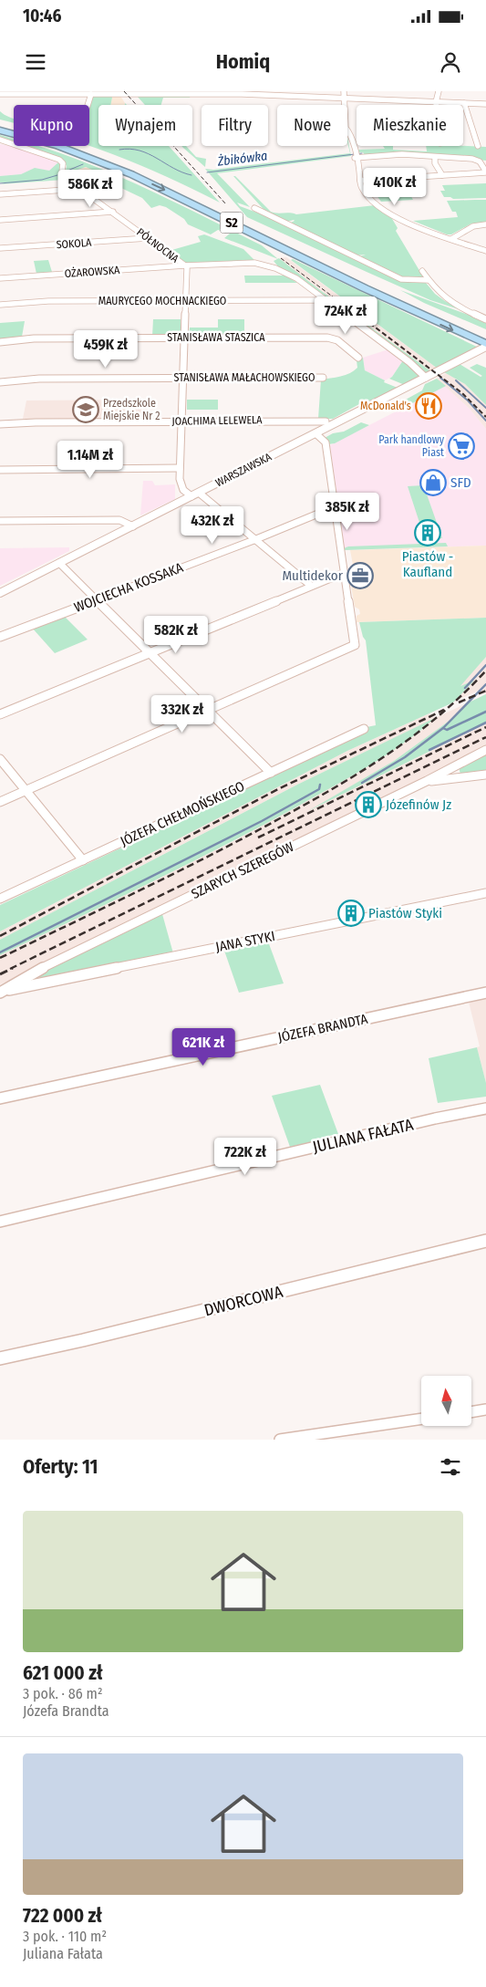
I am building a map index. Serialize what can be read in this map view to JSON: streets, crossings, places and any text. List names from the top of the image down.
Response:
{
  "streets": {
    "highway": ["S2"],
    "street": [
      "SOKOLA",
      "PÓŁNOCNA",
      "OŻAROWSKA",
      "MAURYCEGO MOCHNACKIEGO",
      "STANISŁAWA STASZICA",
      "STANISŁAWA MAŁACHOWSKIEGO",
      "JOACHIMA LELEWELA",
      "WARSZAWSKA",
      "WOJCIECHA KOSSAKA",
      "JÓZEFA CHEŁMOŃSKIEGO",
      "SZARYCH SZEREGÓW",
      "JANA STYKI",
      "JÓZEFA BRANDTA",
      "JULIANA FAŁATA",
      "DWORCOWA"
    ]
  },
  "crossings": [
    ["S2", "WARSZAWSKA"],
    ["SOKOLA", "PÓŁNOCNA"],
    ["PÓŁNOCNA", "OŻAROWSKA"],
    ["OŻAROWSKA", "MAURYCEGO MOCHNACKIEGO"],
    ["OŻAROWSKA", "WARSZAWSKA"],
    ["SZARYCH SZEREGÓW", "JANA STYKI"]
  ],
  "water": ["Żbikówka"],
  "places": {
    "restaurant": ["McDonald's"],
    "school or university": ["Przedszkole Miejskie Nr 2"],
    "supermarket": ["Park handlowy Piast"],
    "shop": ["SFD"],
    "building": ["Piastów - Kaufland", "Józefinów Jz", "Piastów Styki"],
    "office": ["Multidekor"]
  },
  "north": "top",
  "page": {
    "status": "10:46",
    "header": "Homiq",
    "chip": [
      "Kupno",
      "Wynajem",
      "Filtry",
      "Nowe",
      "Mieszkanie"
    ],
    "price": [
      "410K zł",
      "586K zł",
      "724K zł",
      "459K zł",
      "1.14M zł",
      "385K zł",
      "432K zł",
      "582K zł",
      "332K zł",
      "621K zł",
      "722K zł"
    ],
    "heading": "Oferty: 11",
    "list": [
      {
        "name": "621 000 zł",
        "note": "3 pok. · 86 m² · Józefa Brandta"
      },
      {
        "name": "722 000 zł",
        "note": "3 pok. · 110 m² · Juliana Fałata"
      }
    ]
  }
}
